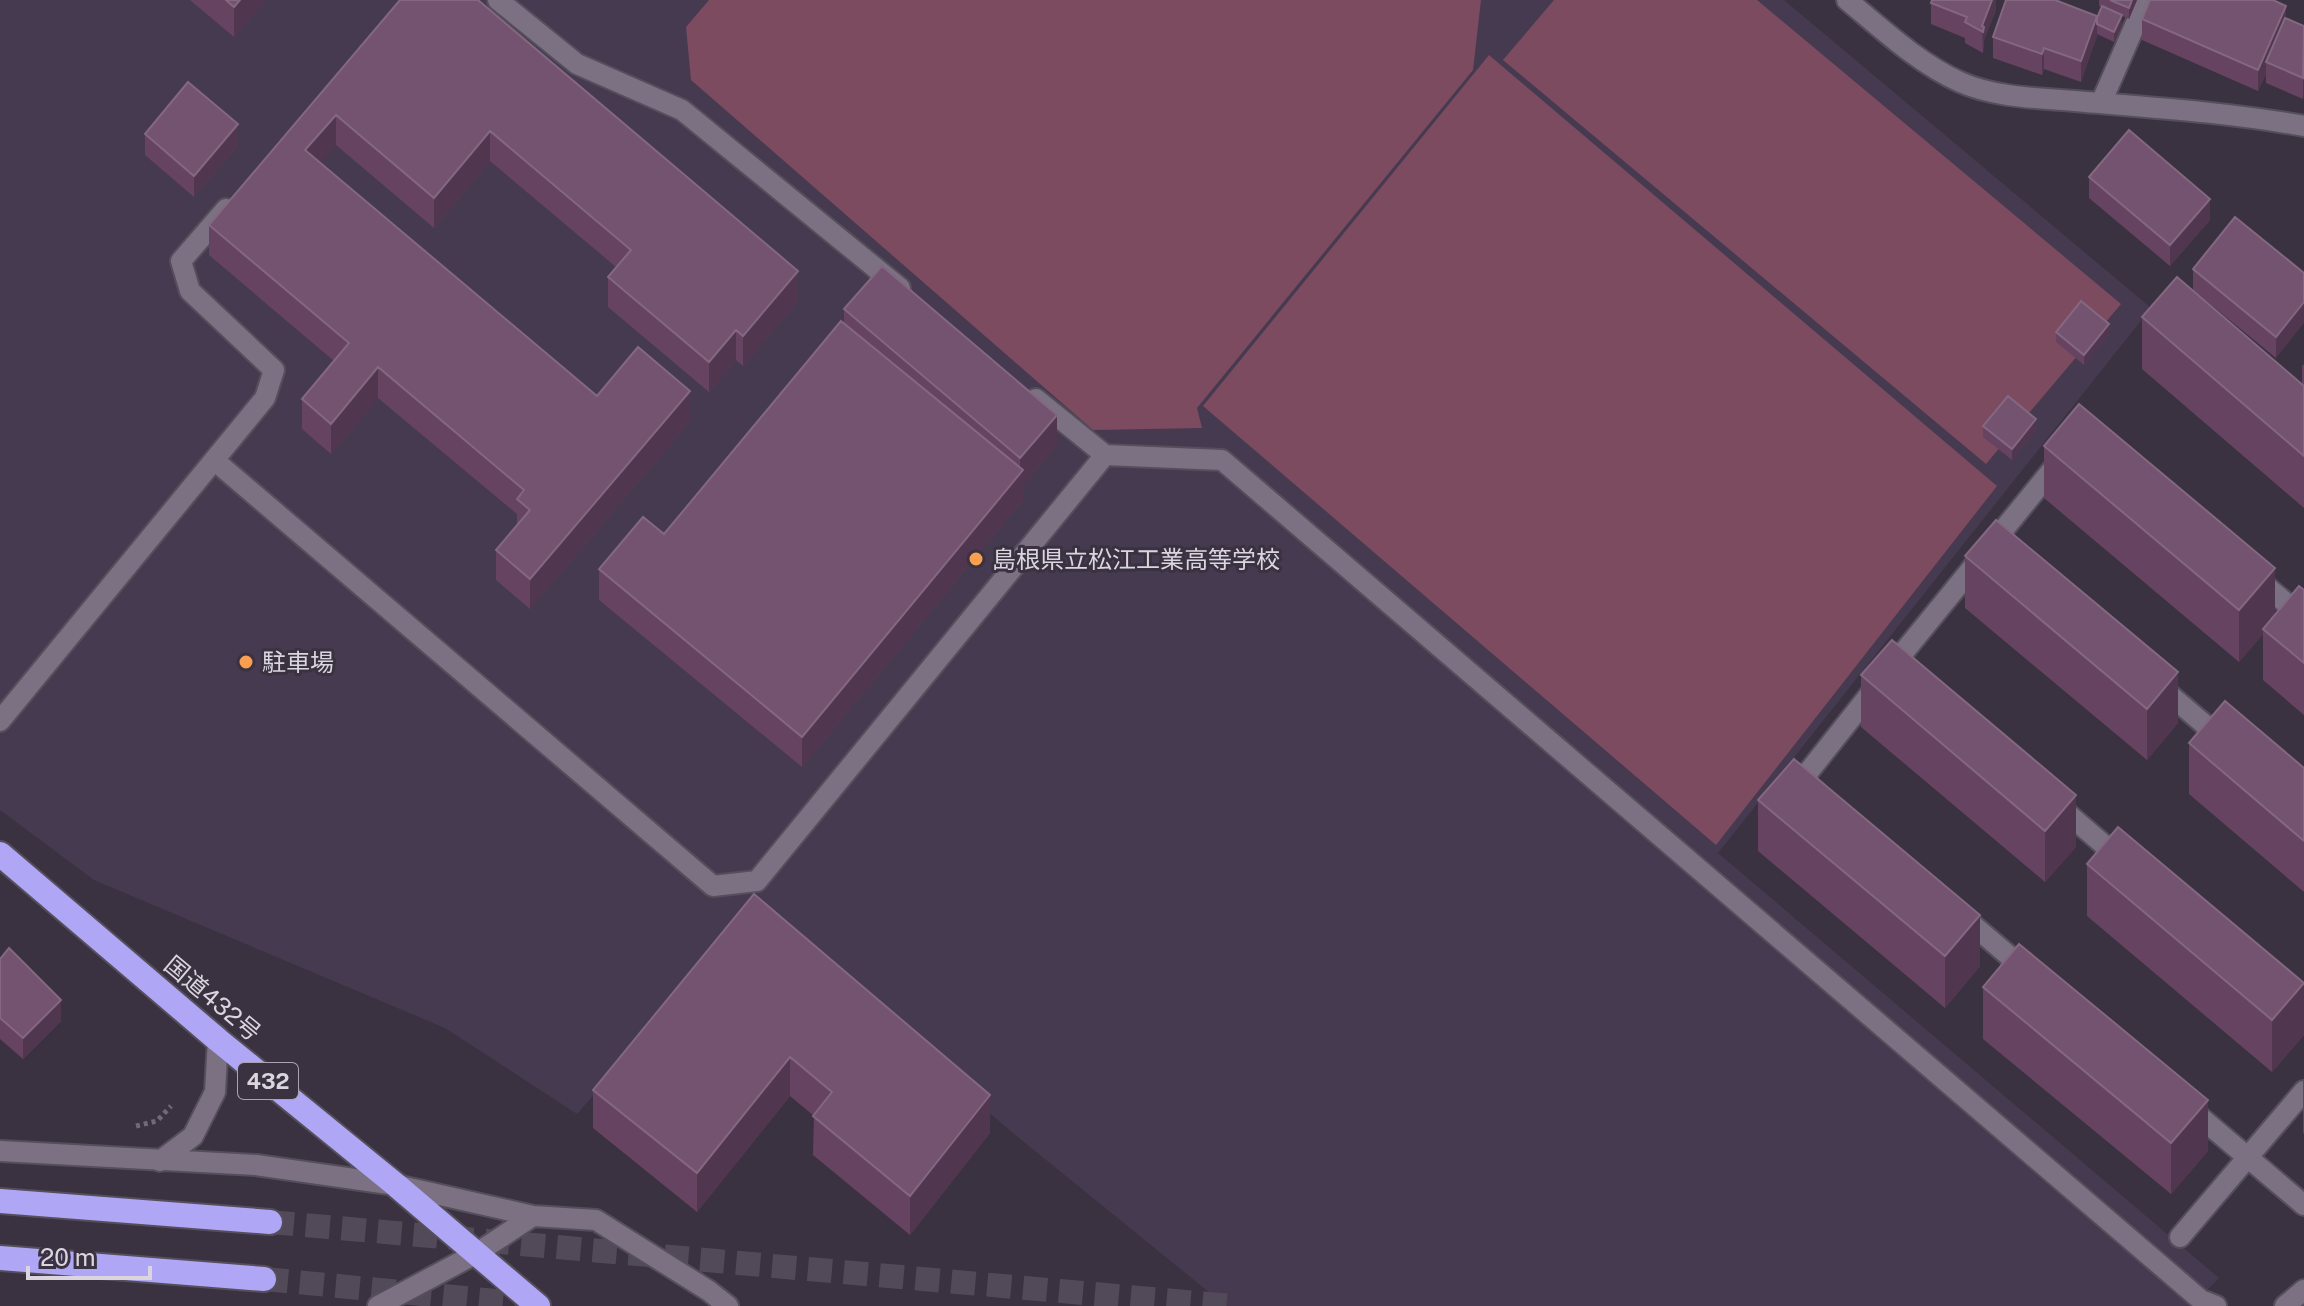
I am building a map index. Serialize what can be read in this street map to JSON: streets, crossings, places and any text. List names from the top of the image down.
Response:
{
  "streets": {
    "highway": ["国道432号", "432"]
  },
  "places": ["島根県立松江工業高等学校", "駐車場"],
  "scale_bar": "20 m"
}
